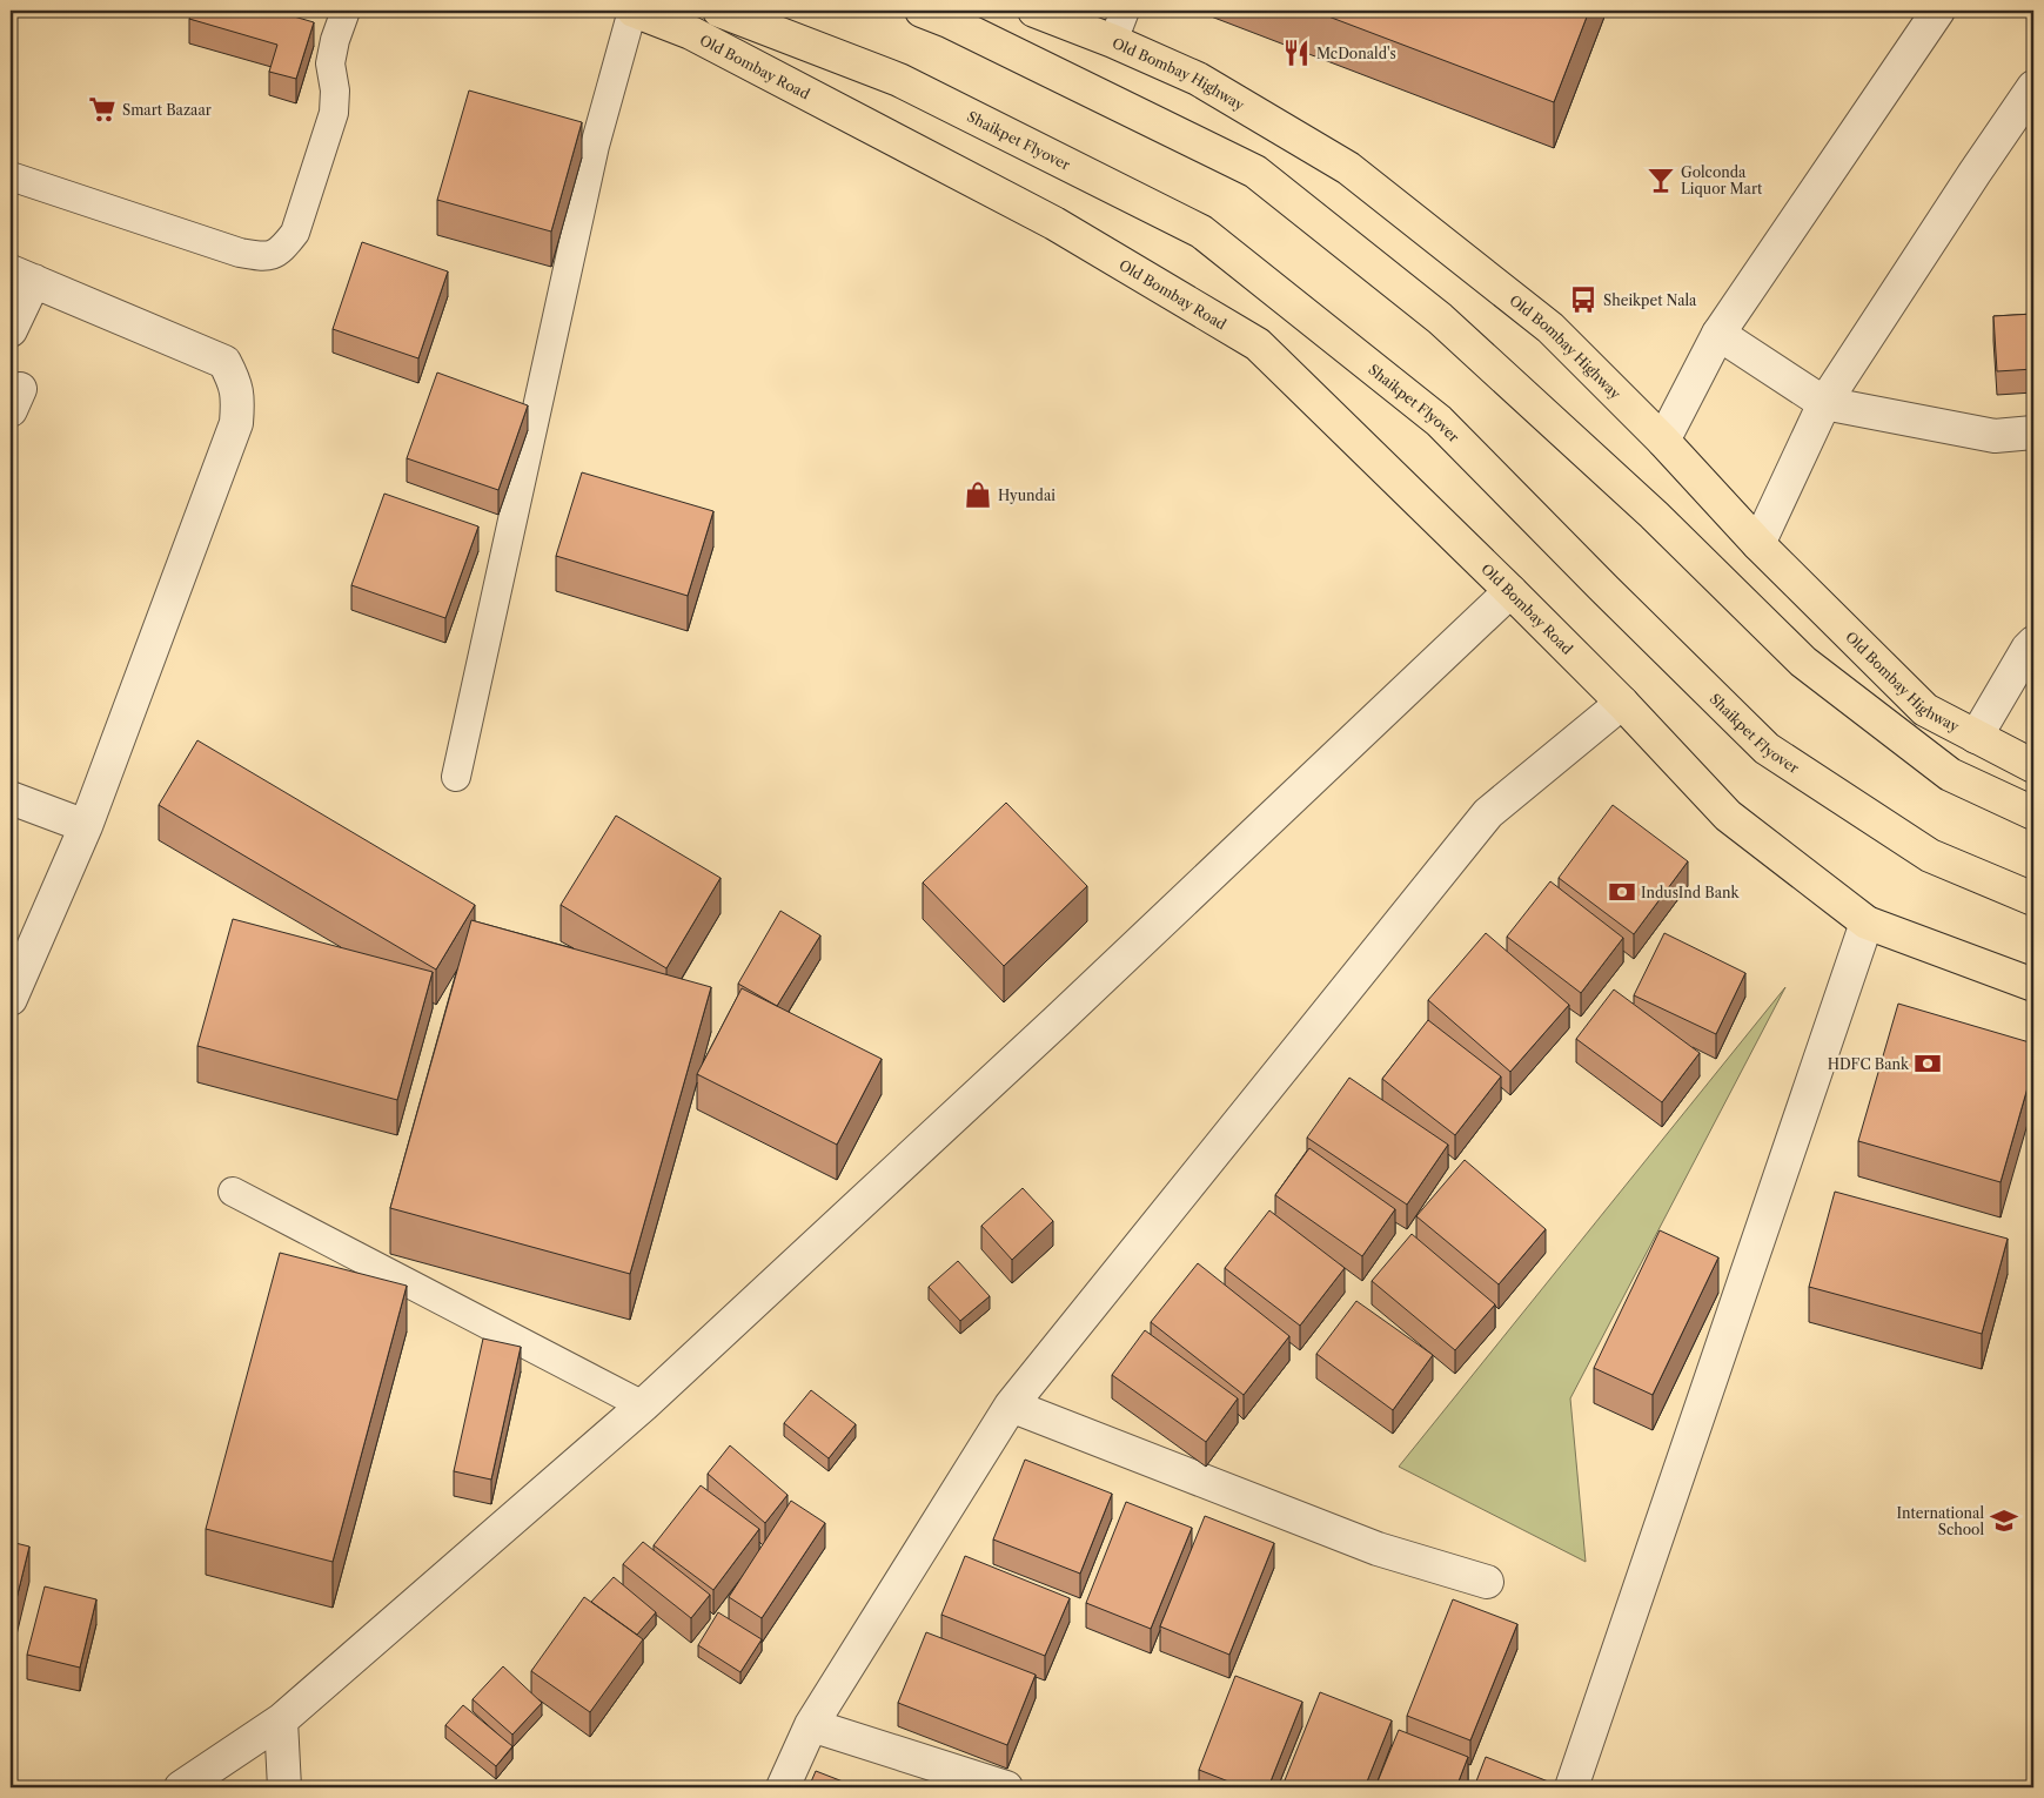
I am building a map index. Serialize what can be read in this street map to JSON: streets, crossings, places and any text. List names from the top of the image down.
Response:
{
  "streets": {
    "main road": ["Old Bombay Road", "Old Bombay Highway", "Shaikpet Flyover"]
  },
  "places": {
    "restaurant": ["McDonald's"],
    "supermarket": ["Smart Bazaar"],
    "bar": ["Golconda Liquor Mart"],
    "bus stop": ["Sheikpet Nala"],
    "shop": ["Hyundai"],
    "bank": ["IndusInd Bank", "HDFC Bank"],
    "school or university": ["International School"]
  }
}
